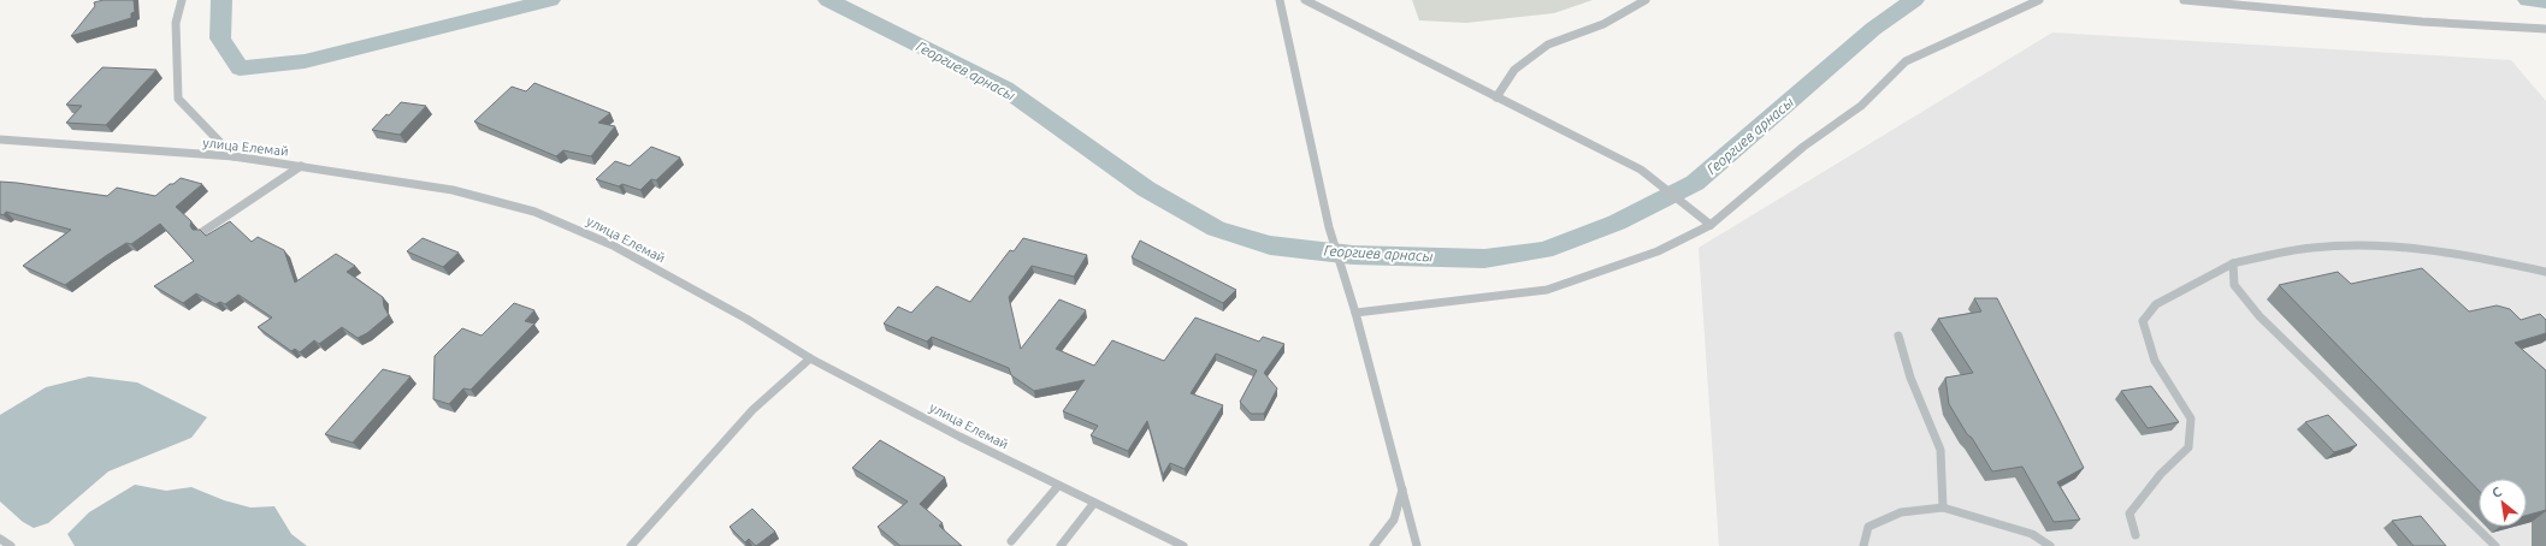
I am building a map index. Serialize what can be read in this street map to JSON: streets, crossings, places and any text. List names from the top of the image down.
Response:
{
  "streets": {
    "street": ["улица Елемай"]
  },
  "water": ["Георгиев арнасы"],
  "north": "top left"
}
